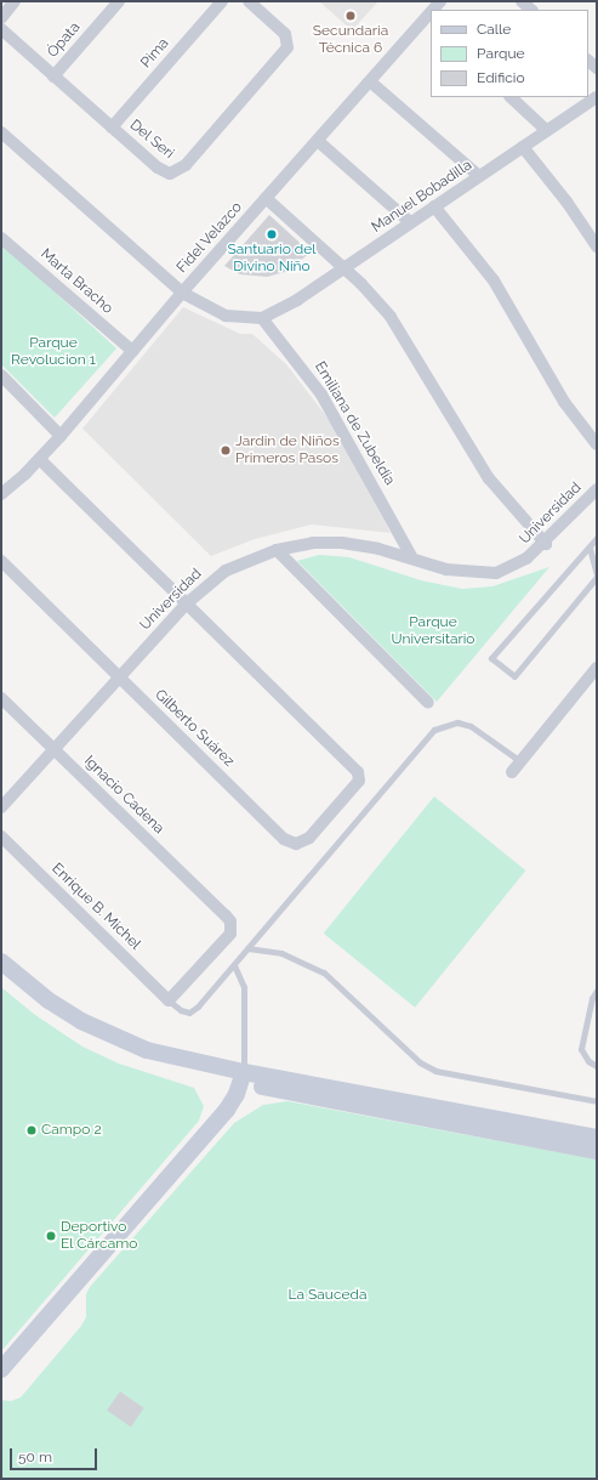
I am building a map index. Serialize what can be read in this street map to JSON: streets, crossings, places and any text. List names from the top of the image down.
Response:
{
  "streets": {
    "street": [
      "Ópata",
      "Pima",
      "Del Seri",
      "Manuel Bobadilla",
      "Fidel Velazco",
      "Marta Bracho",
      "Emiliana de Zubeldia",
      "Universidad",
      "Gilberto Suárez",
      "Ignacio Cadena",
      "Enrique B. Michel"
    ]
  },
  "crossings": [
    ["Ópata", "Del Seri"],
    ["Pima", "Del Seri"],
    ["Manuel Bobadilla", "Emiliana de Zubeldia"],
    ["Fidel Velazco", "Marta Bracho"],
    ["Emiliana de Zubeldia", "Universidad"],
    ["Universidad", "Gilberto Suárez"],
    ["Universidad", "Ignacio Cadena"],
    ["Ignacio Cadena", "Enrique B. Michel"]
  ],
  "parks": ["Parque Revolucion 1", "Parque Universitario", "La Sauceda"],
  "places": [
    "Secundaria Técnica 6",
    "Santuario del Divino Niño",
    "Jardin de Niños Primeros Pasos",
    "Campo 2",
    "Deportivo El Cárcamo"
  ],
  "legend": ["Calle", "Parque", "Edificio"],
  "scale_bar": "50 m"
}
